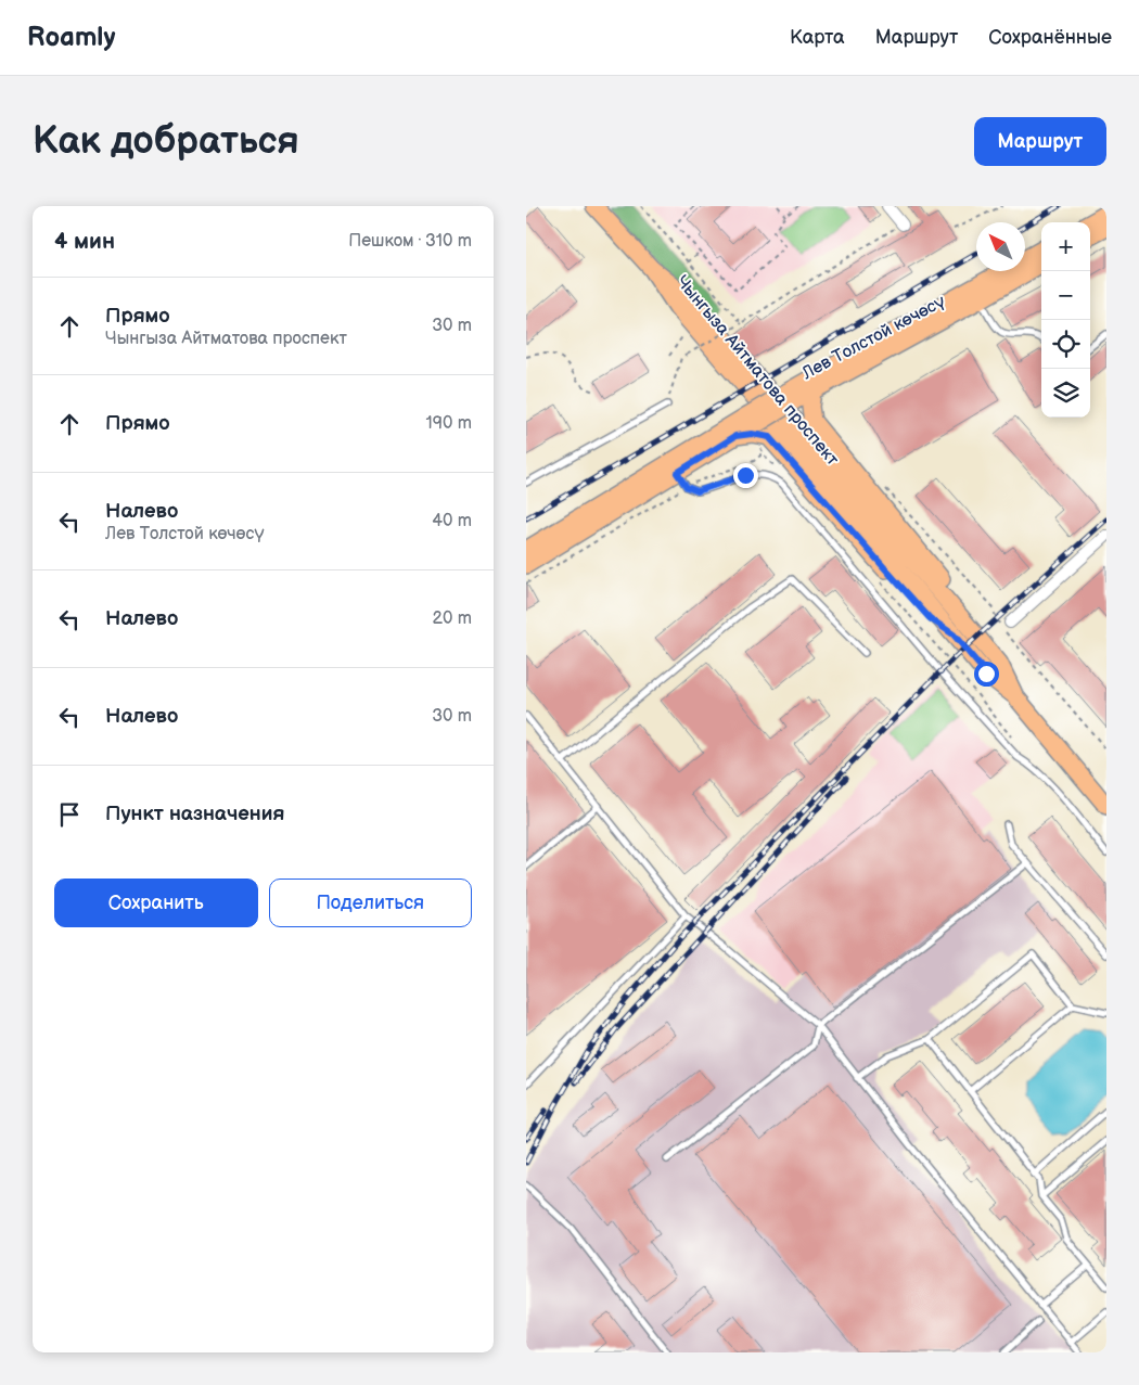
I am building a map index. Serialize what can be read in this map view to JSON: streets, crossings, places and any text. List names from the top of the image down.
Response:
{
  "streets": {
    "main road": ["Лев Толстой көчөсү", "Чынгыза Айтматова проспект"]
  },
  "north": "top left",
  "page": {
    "header": "Roamly",
    "nav": ["Карта", "Маршрут", "Сохранённые"],
    "buttons": [
      "Маршрут",
      ["Сохранить", "Поделиться"]
    ],
    "title": "Как добраться",
    "heading": ["4 мин", "Пешком · 310 m"],
    "map_buttons": ["+", "−"],
    "list": [
      ["Прямо", "Чынгыза Айтматова проспект", "30 m"],
      ["Прямо", "190 m"],
      ["Налево", "Лев Толстой көчөсү", "40 m"],
      ["Налево", "20 m"],
      ["Налево", "30 m"],
      "Пункт назначения"
    ]
  }
}
